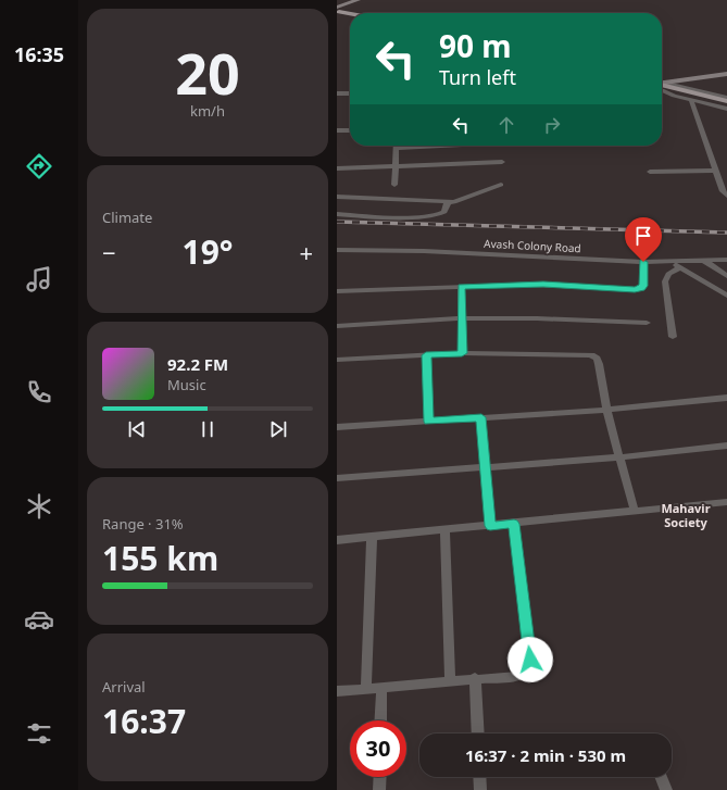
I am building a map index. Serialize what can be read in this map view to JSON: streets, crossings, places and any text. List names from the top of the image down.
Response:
{
  "streets": {
    "street": ["Avash Colony Road"]
  },
  "districts": ["Mahavir Society"],
  "page": {
    "tabs": "16:35",
    "tile": [
      ["20", "km/h"],
      "Climate",
      ["Range · 31%", "155 km"],
      ["Arrival", "16:37"]
    ],
    "turn": ["90 m", "Turn left"],
    "heat": ["−", "19°", "+"],
    "song": ["92.2 FM", "Music"],
    "limit": "30",
    "trip": "16:37 · 2 min · 530 m"
  }
}
